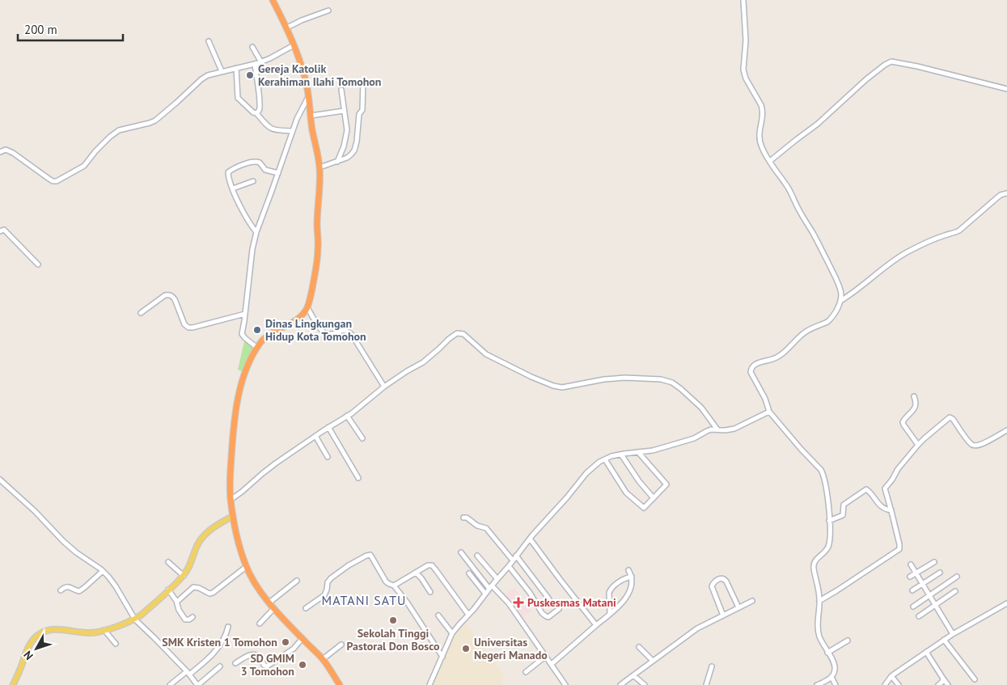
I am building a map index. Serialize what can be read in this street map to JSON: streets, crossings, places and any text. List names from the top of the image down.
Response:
{
  "districts": ["MATANI SATU"],
  "places": {
    "other": [
      "Gereja Katolik Kerahiman Ilahi Tomohon",
      "Dinas Lingkungan Hidup Kota Tomohon",
      "Sekolah Tinggi Pastoral Don Bosco",
      "SMK Kristen 1 Tomohon",
      "Universitas Negeri Manado",
      "SD GMIM 3 Tomohon"
    ],
    "health": ["Puskesmas Matani"]
  },
  "scale_bar": "200 m",
  "north": "bottom left"
}
